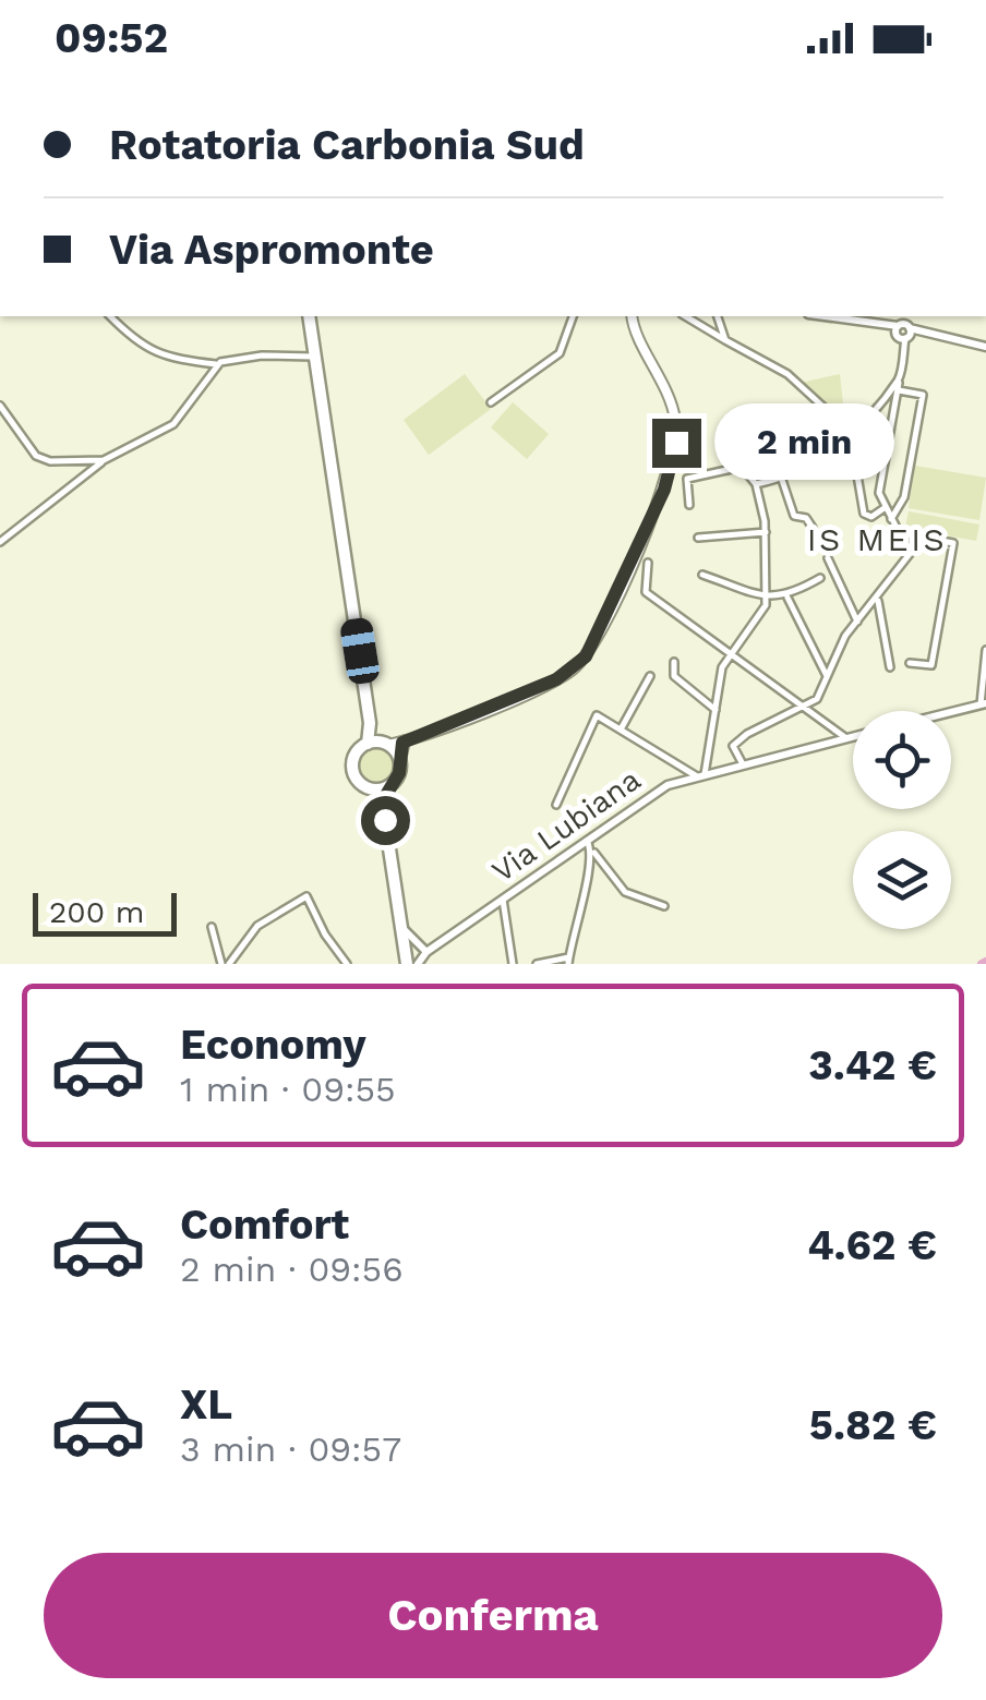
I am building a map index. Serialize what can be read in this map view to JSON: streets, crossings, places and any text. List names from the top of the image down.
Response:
{
  "streets": {
    "street": ["Via Lubiana"]
  },
  "districts": ["IS MEIS"],
  "scale_bar": "200 m",
  "page": {
    "status": "09:52",
    "banner": ["Rotatoria Carbonia Sud", "Via Aspromonte"],
    "bubble": "2 min",
    "scale": "200 m",
    "list": [
      {
        "name": "Economy",
        "note": "1 min · 09:55",
        "value": "3.42 €"
      },
      {
        "name": "Comfort",
        "note": "2 min · 09:56",
        "value": "4.62 €"
      },
      {
        "name": "XL",
        "note": "3 min · 09:57",
        "value": "5.82 €"
      }
    ],
    "buttons": "Conferma"
  }
}
